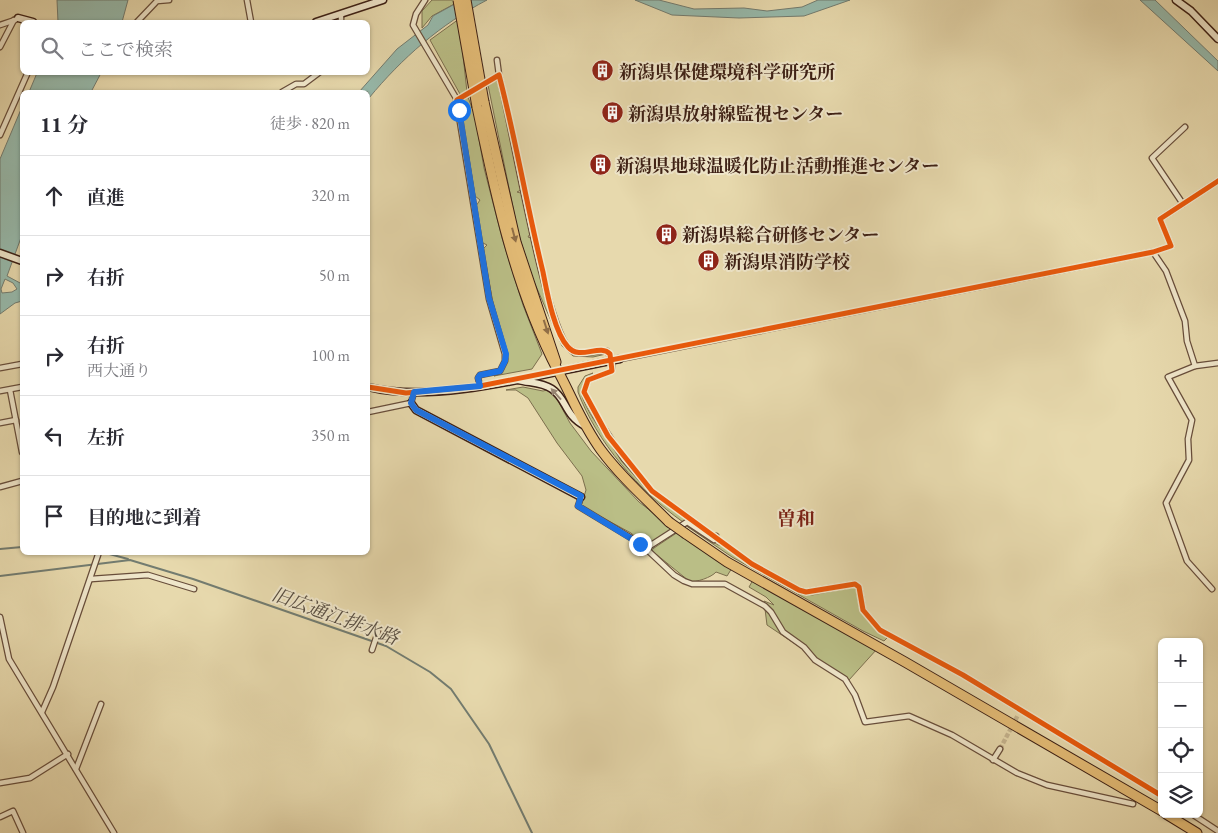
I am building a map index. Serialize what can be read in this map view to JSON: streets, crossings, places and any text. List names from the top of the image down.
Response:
{
  "districts": ["曽和"],
  "water": ["旧広通江排水路"],
  "places": {
    "building": [
      "新潟県保健環境科学研究所",
      "新潟県放射線監視センター",
      "新潟県地球温暖化防止活動推進センター",
      "新潟県総合研修センター",
      "新潟県消防学校"
    ]
  },
  "page": {
    "search": "ここで検索",
    "heading": ["11 分", "徒歩 · 820 m"],
    "list": [
      ["直進", "320 m"],
      ["右折", "50 m"],
      ["右折", "西大通り", "100 m"],
      ["左折", "350 m"],
      "目的地に到着"
    ],
    "map_buttons": ["+", "−"]
  }
}
